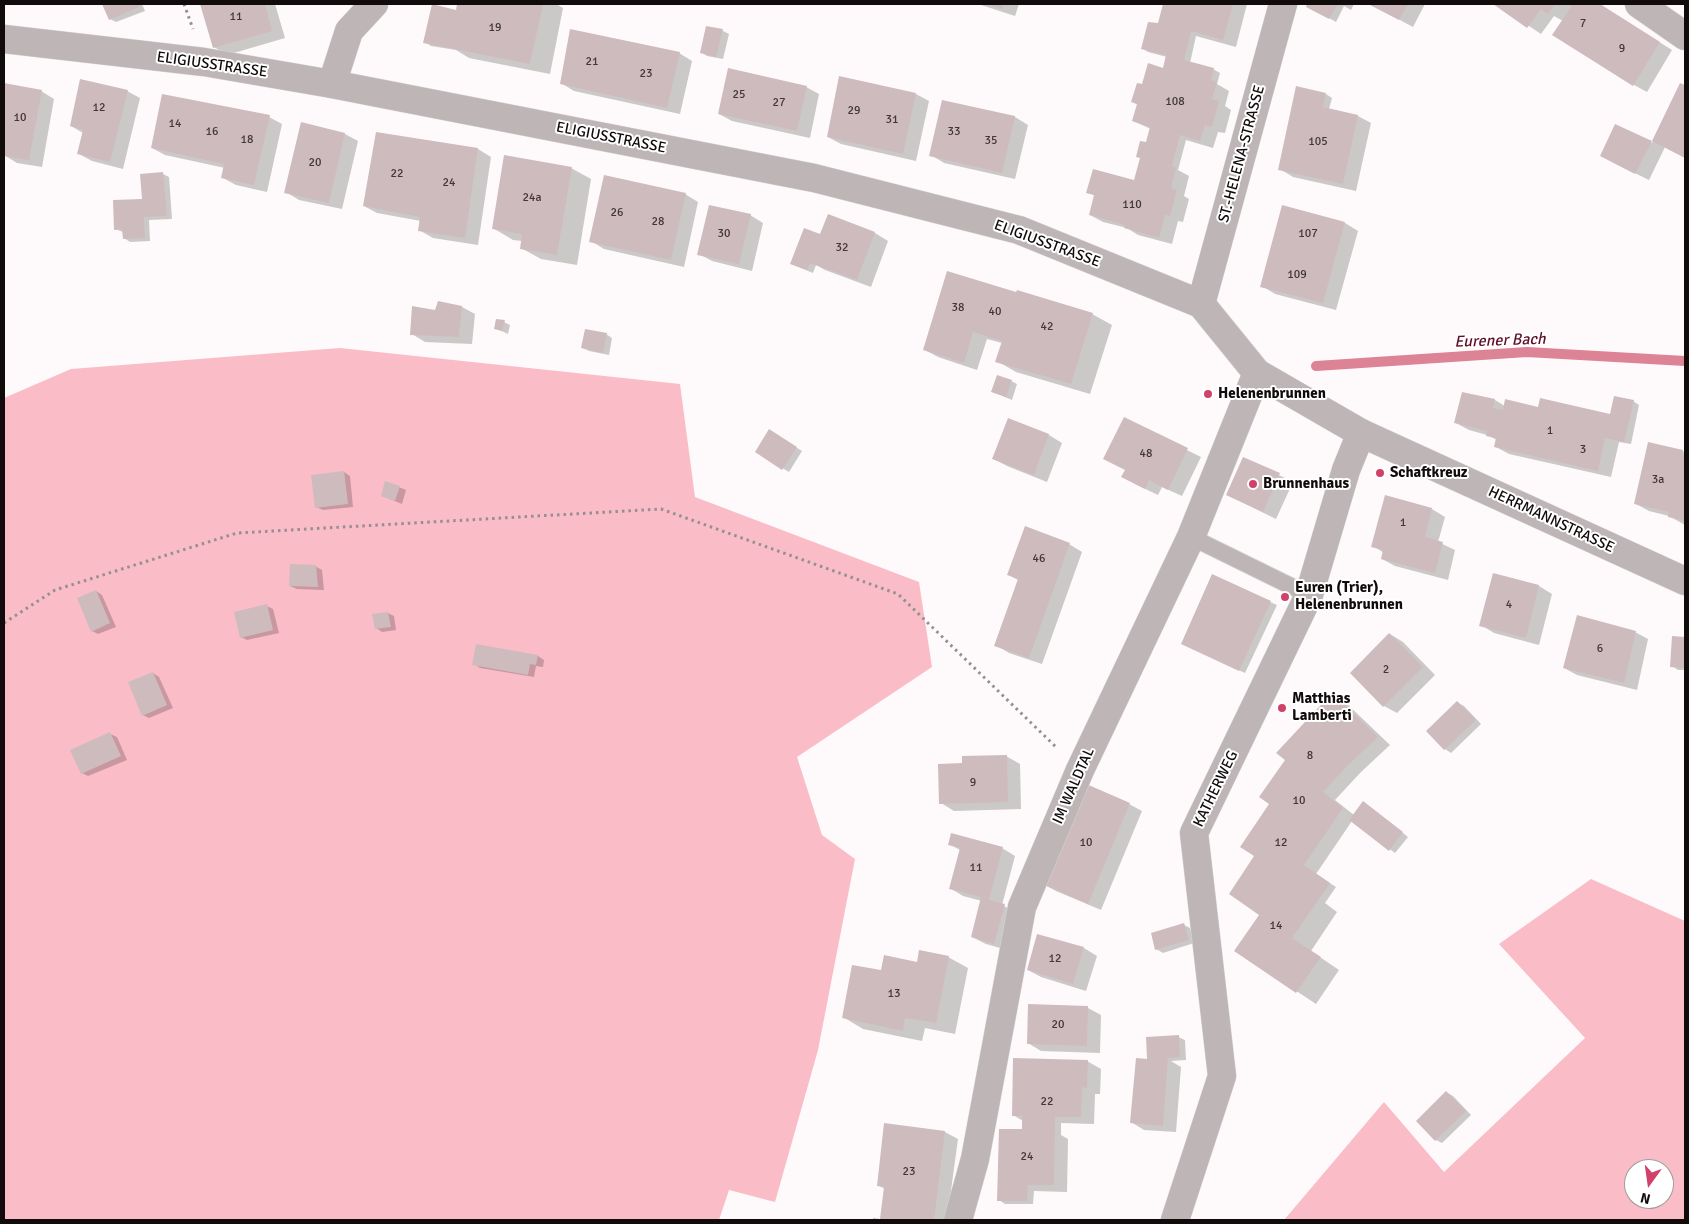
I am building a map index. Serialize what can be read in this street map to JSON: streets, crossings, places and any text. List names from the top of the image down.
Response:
{
  "streets": {
    "street": [
      "ELIGIUSSTRASSE",
      "ST.-HELENA-STRASSE",
      "HERRMANNSTRASSE",
      "IM WALDTAL",
      "KATHERWEG"
    ]
  },
  "crossings": [
    ["ELIGIUSSTRASSE", "ST.-HELENA-STRASSE"],
    ["ELIGIUSSTRASSE", "HERRMANNSTRASSE"],
    ["ST.-HELENA-STRASSE", "HERRMANNSTRASSE"],
    ["HERRMANNSTRASSE", "IM WALDTAL"],
    ["HERRMANNSTRASSE", "KATHERWEG"]
  ],
  "water": ["Eurener Bach"],
  "places": [
    "Helenenbrunnen",
    "Schaftkreuz",
    "Brunnenhaus",
    "Euren (Trier), Helenenbrunnen",
    "Matthias Lamberti"
  ],
  "house_numbers": [
    "11",
    "7",
    "19",
    "9",
    "21",
    "23",
    "25",
    "108",
    "27",
    "12",
    "29",
    "10",
    "31",
    "14",
    "16",
    "33",
    "18",
    "35",
    "105",
    "20",
    "22",
    "24",
    "24a",
    "110",
    "26",
    "28",
    "30",
    "107",
    "32",
    "109",
    "38",
    "40",
    "42",
    "1",
    "3",
    "48",
    "3a",
    "1",
    "46",
    "4",
    "6",
    "2",
    "8",
    "9",
    "10",
    "10",
    "12",
    "11",
    "14",
    "12",
    "13",
    "20",
    "22",
    "24",
    "23"
  ],
  "north": "bottom"
}
